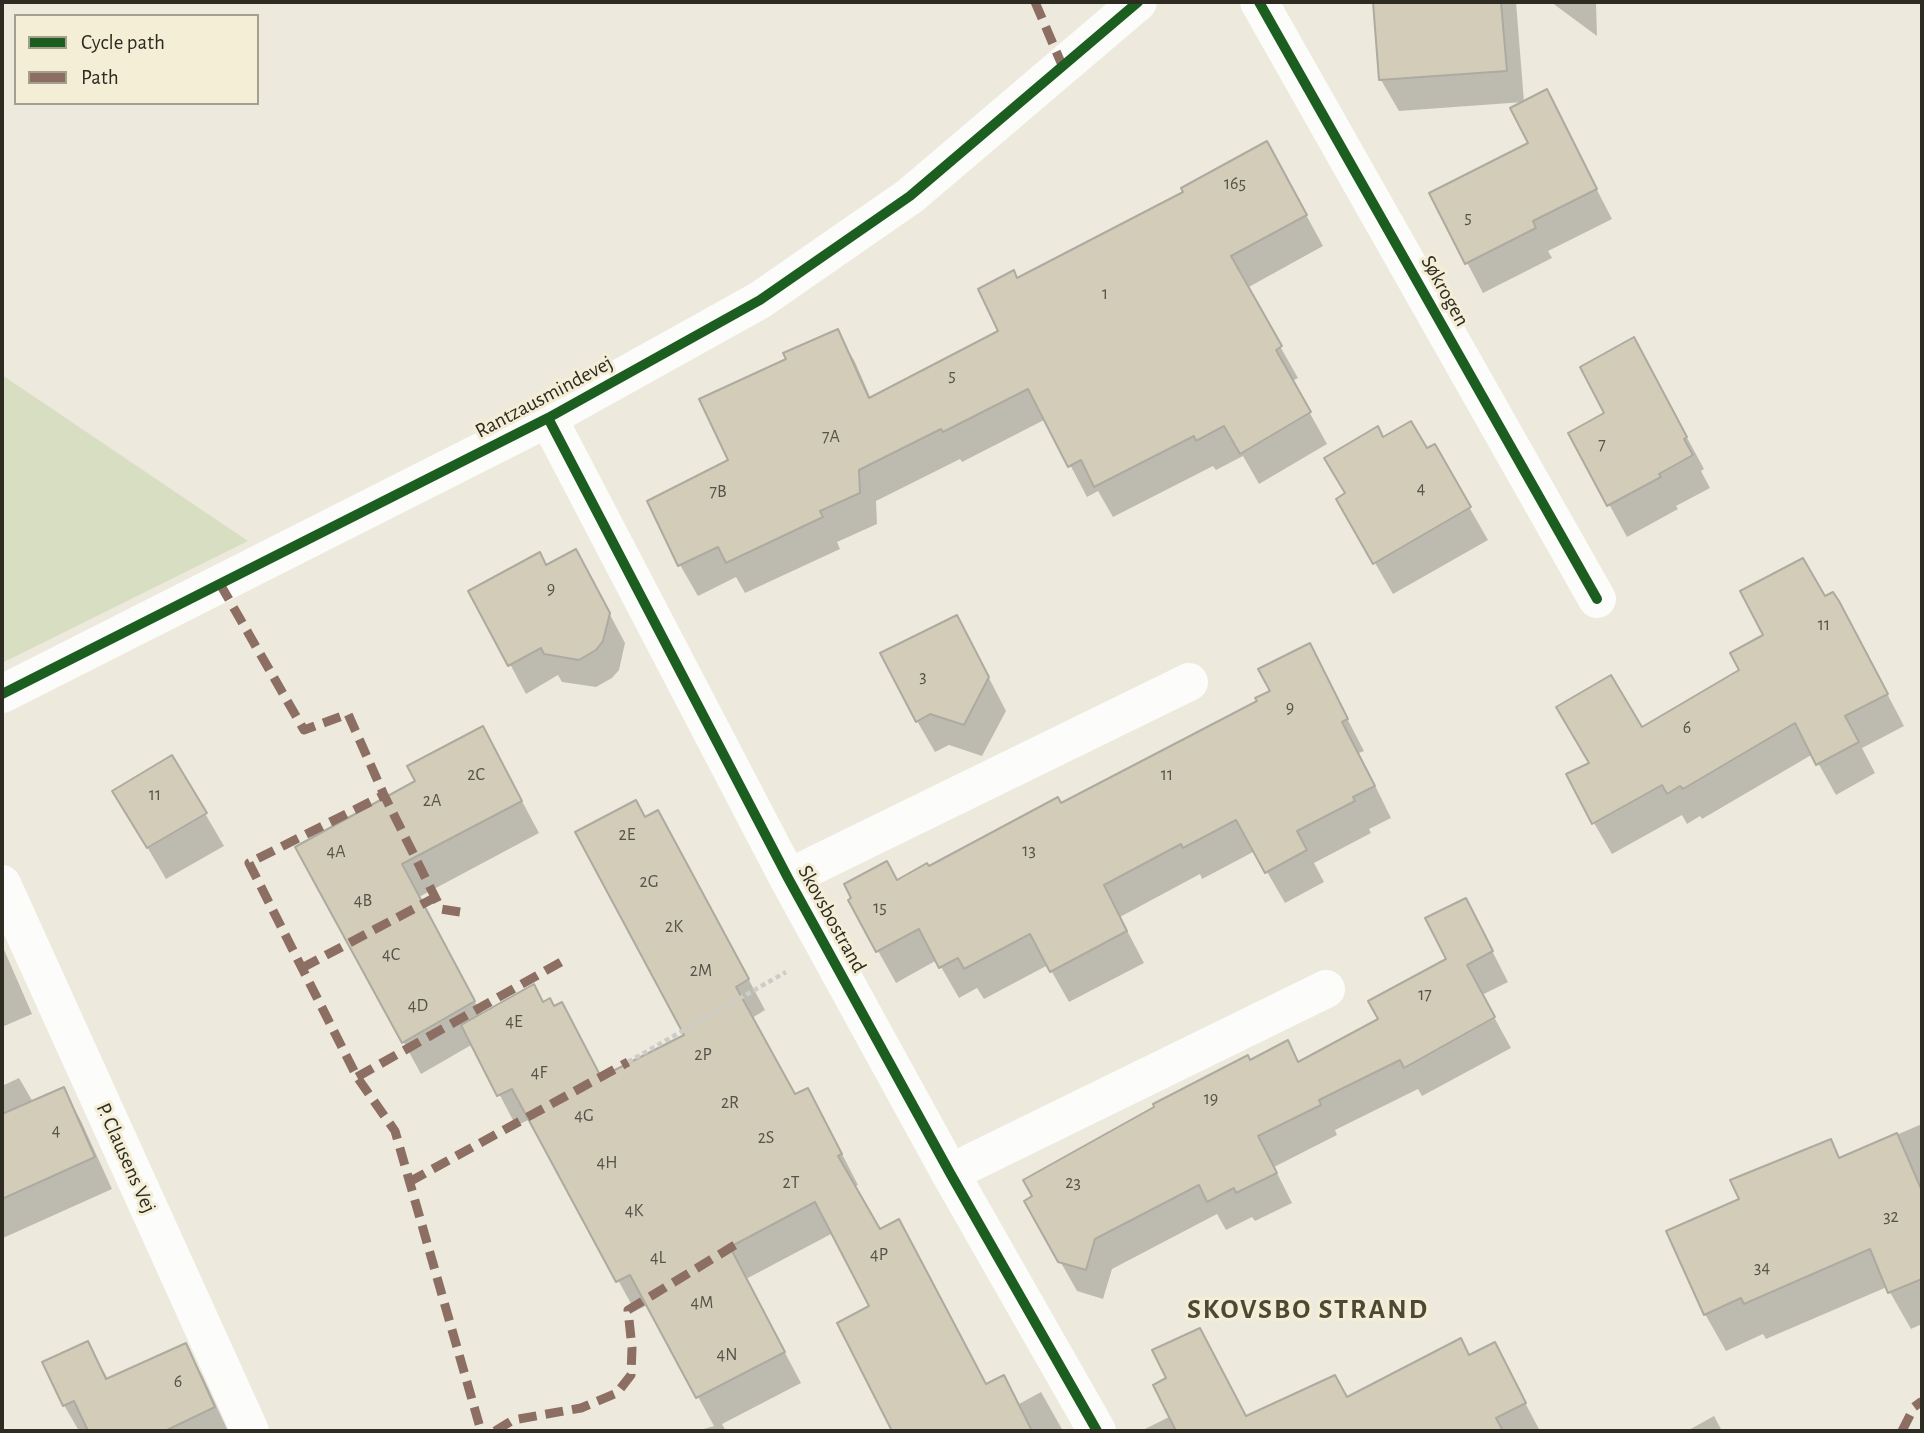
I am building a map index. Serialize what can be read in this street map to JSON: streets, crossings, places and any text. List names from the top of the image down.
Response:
{
  "streets": {
    "street": [
      "Søkrogen",
      "Rantzausmindevej",
      "Skovsbostrand",
      "P. Clausens Vej"
    ]
  },
  "crossings": [
    ["Rantzausmindevej", "Skovsbostrand"]
  ],
  "districts": ["SKOVSBO STRAND"],
  "house_numbers": [
    "165",
    "5",
    "1",
    "5",
    "7A",
    "7",
    "4",
    "7B",
    "9",
    "11",
    "3",
    "9",
    "6",
    "2C",
    "11",
    "11",
    "2A",
    "2E",
    "13",
    "4A",
    "2G",
    "4B",
    "15",
    "2K",
    "4C",
    "2M",
    "17",
    "4D",
    "4E",
    "2P",
    "4F",
    "19",
    "2R",
    "4G",
    "4",
    "2S",
    "4H",
    "2T",
    "23",
    "4K",
    "32",
    "4P",
    "4L",
    "34",
    "4M",
    "4N",
    "6"
  ],
  "legend": ["Cycle path", "Path"]
}
